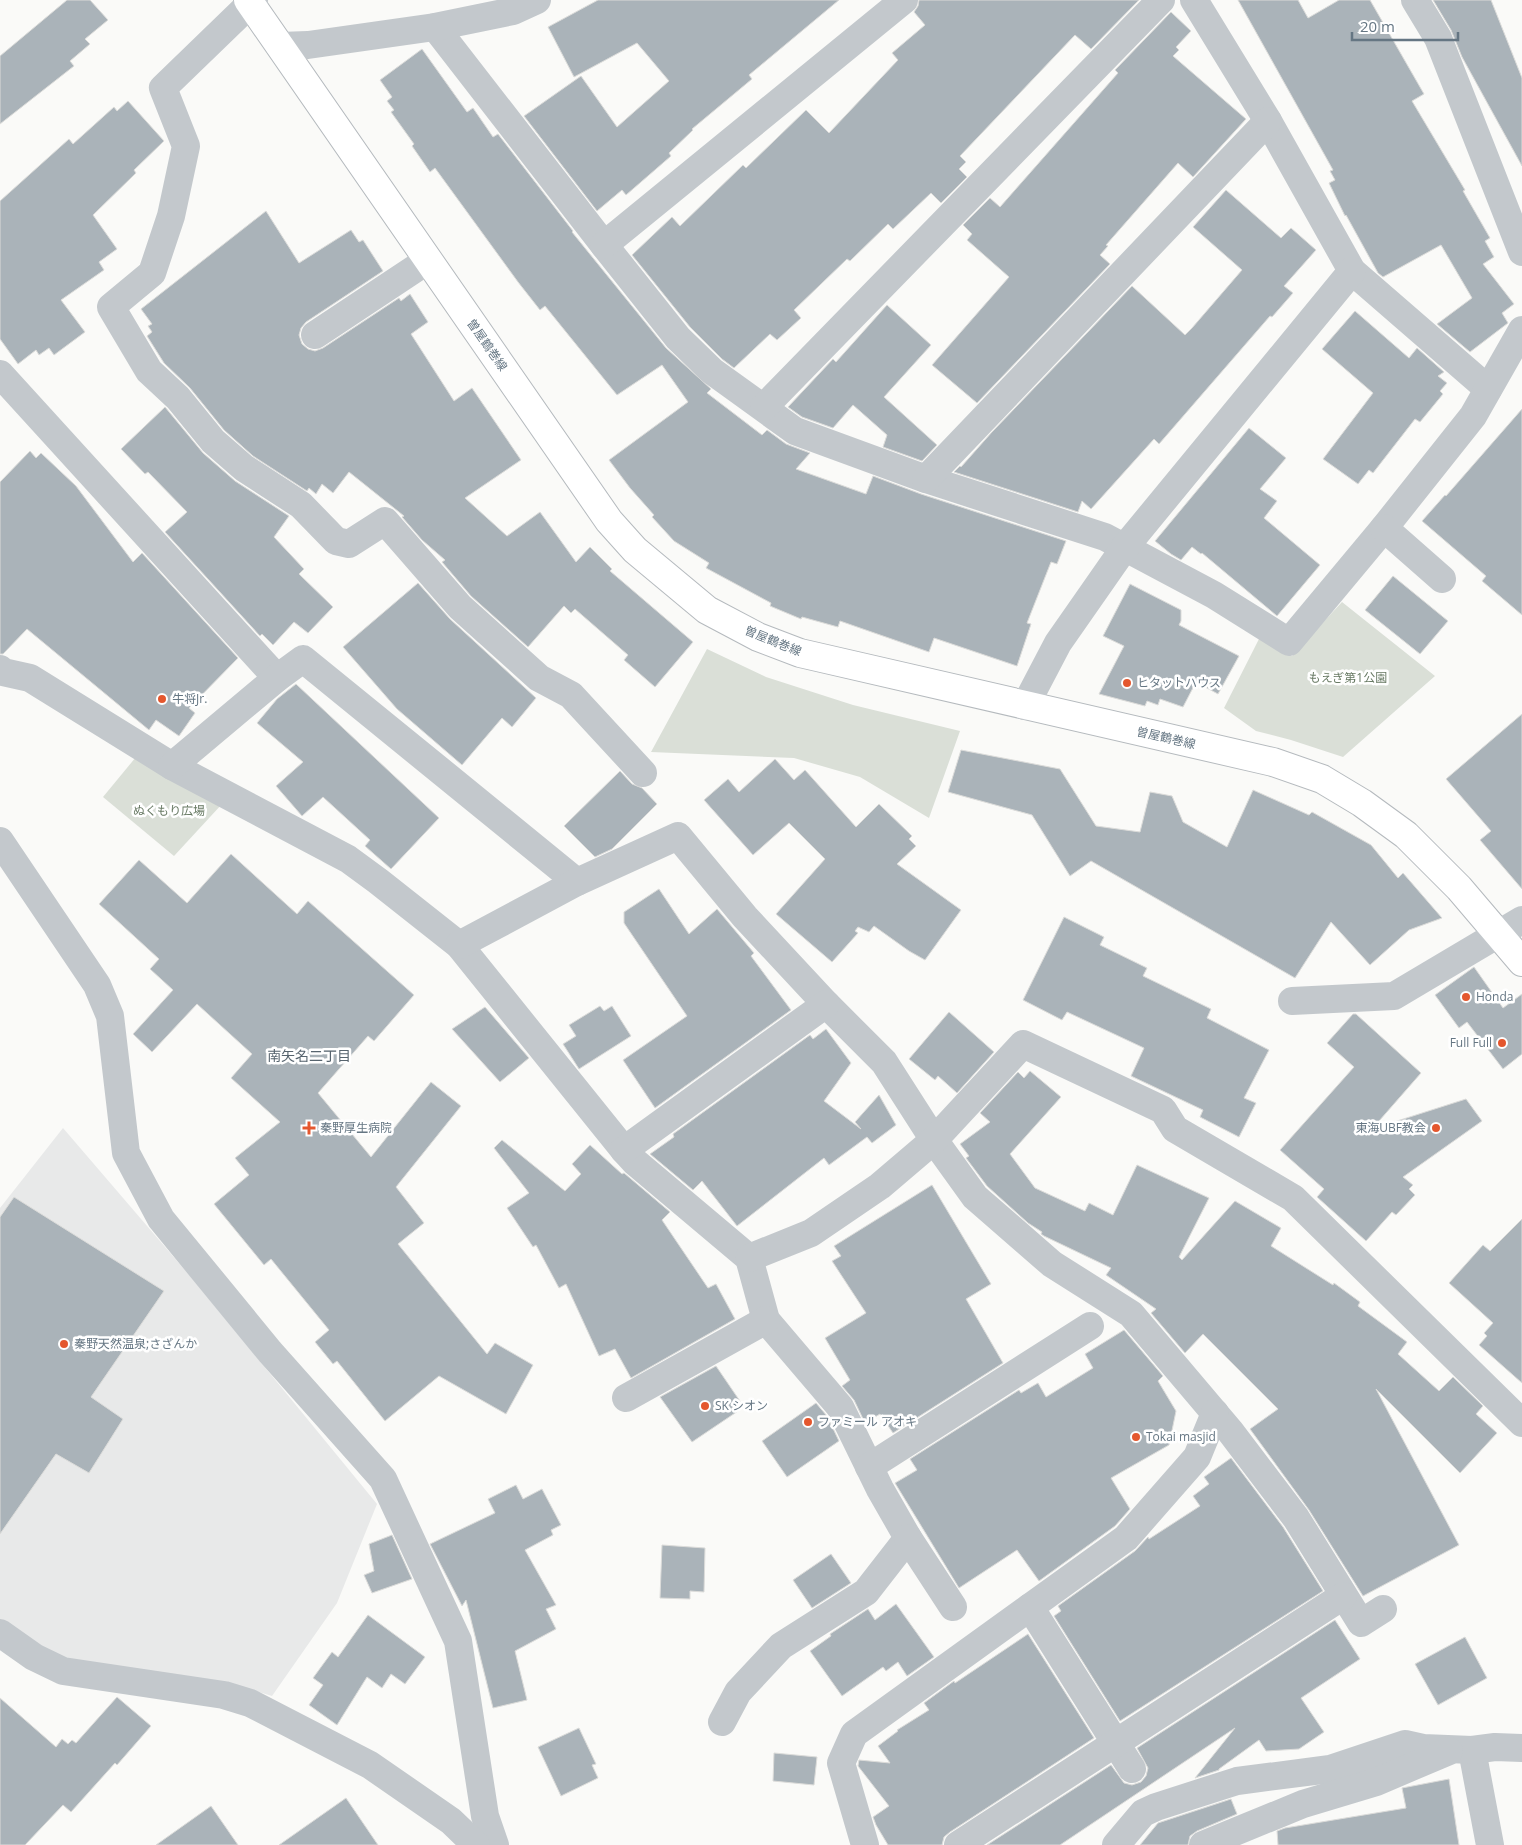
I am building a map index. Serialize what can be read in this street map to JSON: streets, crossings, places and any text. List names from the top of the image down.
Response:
{
  "streets": {
    "main road": ["曽屋鶴巻線"]
  },
  "districts": ["南矢名二丁目"],
  "parks": ["もえぎ第1公園", "ぬくもり広場"],
  "places": {
    "other": [
      "ヒタットハウス",
      "牛将Jr.",
      "Honda",
      "Full Full",
      "東海UBF教会",
      "秦野天然温泉;さざんか",
      "SK シオン",
      "ファミール アオキ",
      "Tokai masjid"
    ],
    "health": ["秦野厚生病院"]
  },
  "scale_bar": "20 m"
}
